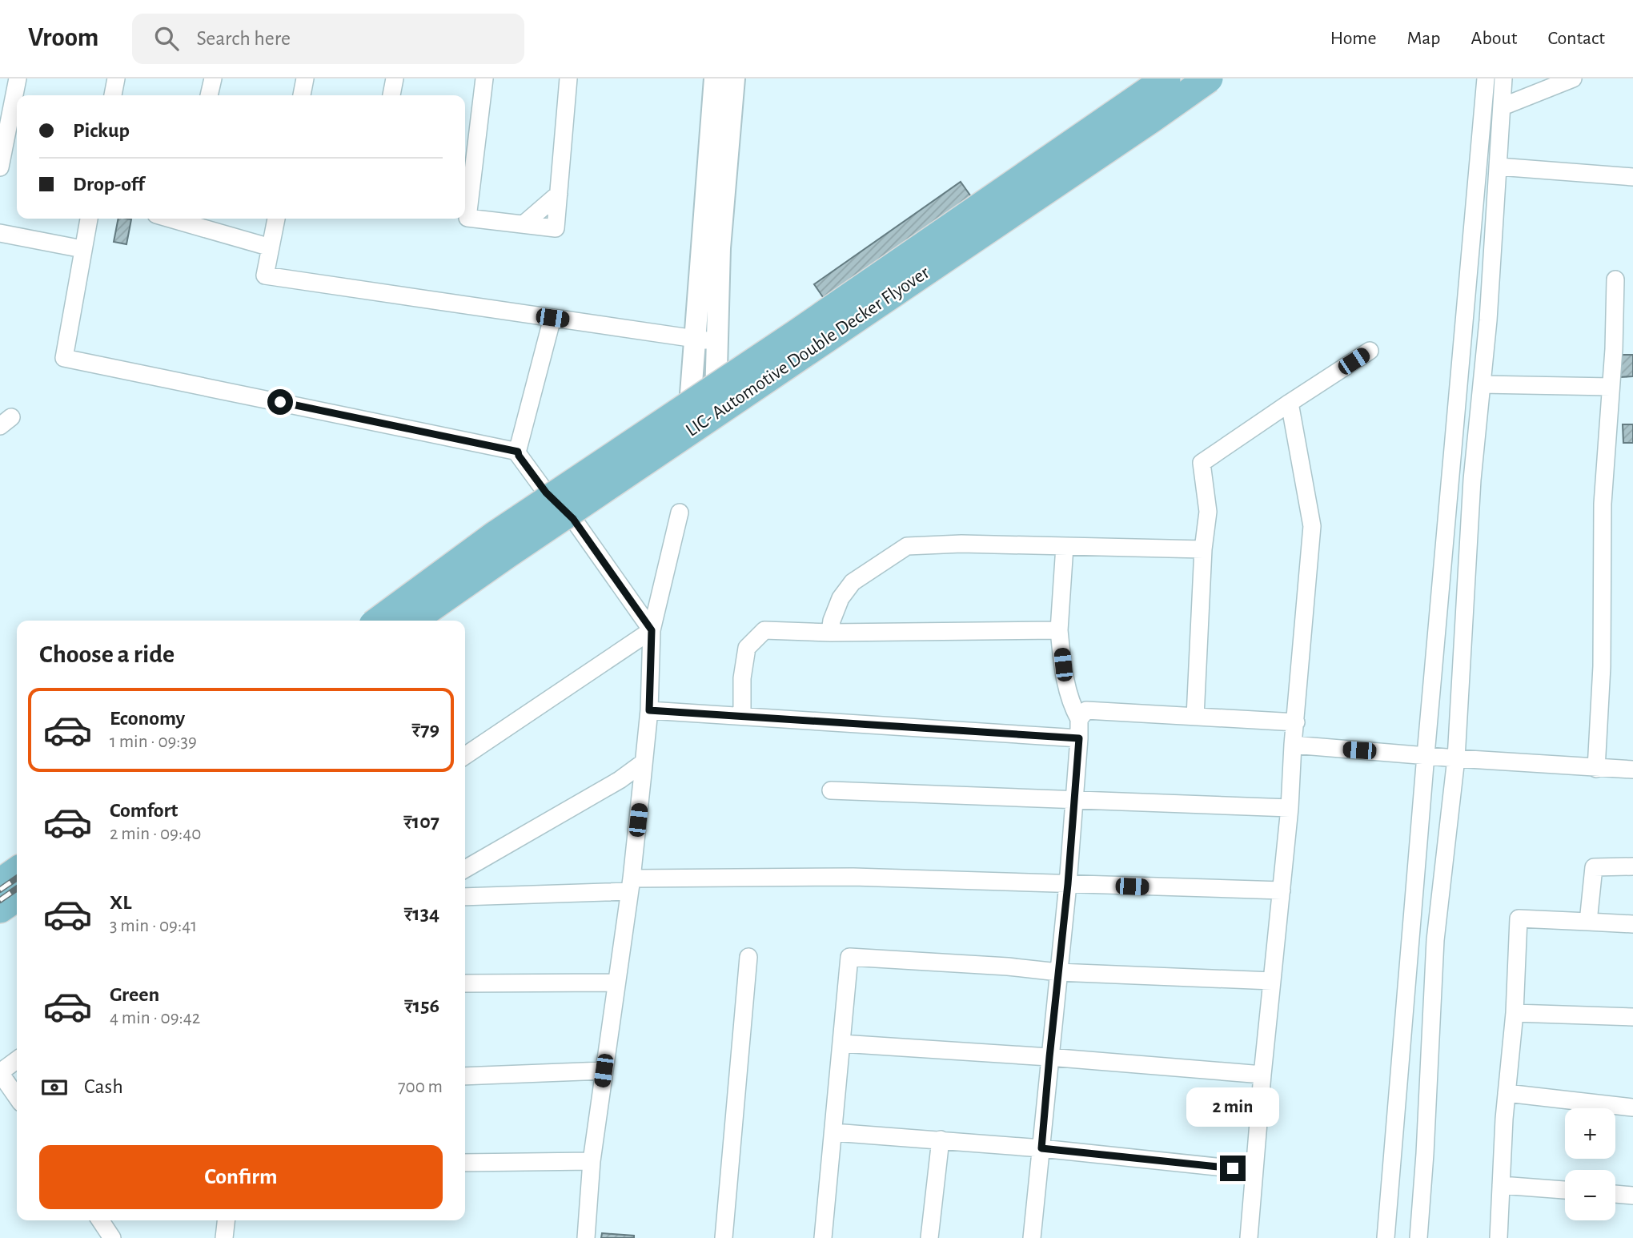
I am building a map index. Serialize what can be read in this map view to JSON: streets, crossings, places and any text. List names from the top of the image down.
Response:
{
  "streets": {
    "main road": ["LIC- Automotive Double Decker Flyover"]
  },
  "page": {
    "header": "Vroom",
    "search": "Search here",
    "nav": [
      "Home",
      "Map",
      "About",
      "Contact"
    ],
    "banner": ["Pickup", "Drop-off"],
    "heading": "Choose a ride",
    "list": [
      {
        "name": "Economy",
        "note": "1 min · 09:39",
        "value": "₹79"
      },
      {
        "name": "Comfort",
        "note": "2 min · 09:40",
        "value": "₹107"
      },
      {
        "name": "XL",
        "note": "3 min · 09:41",
        "value": "₹134"
      },
      {
        "name": "Green",
        "note": "4 min · 09:42",
        "value": "₹156"
      }
    ],
    "pay": ["Cash", "700 m"],
    "bubble": "2 min",
    "map_buttons": ["+", "−"],
    "buttons": "Confirm"
  }
}
